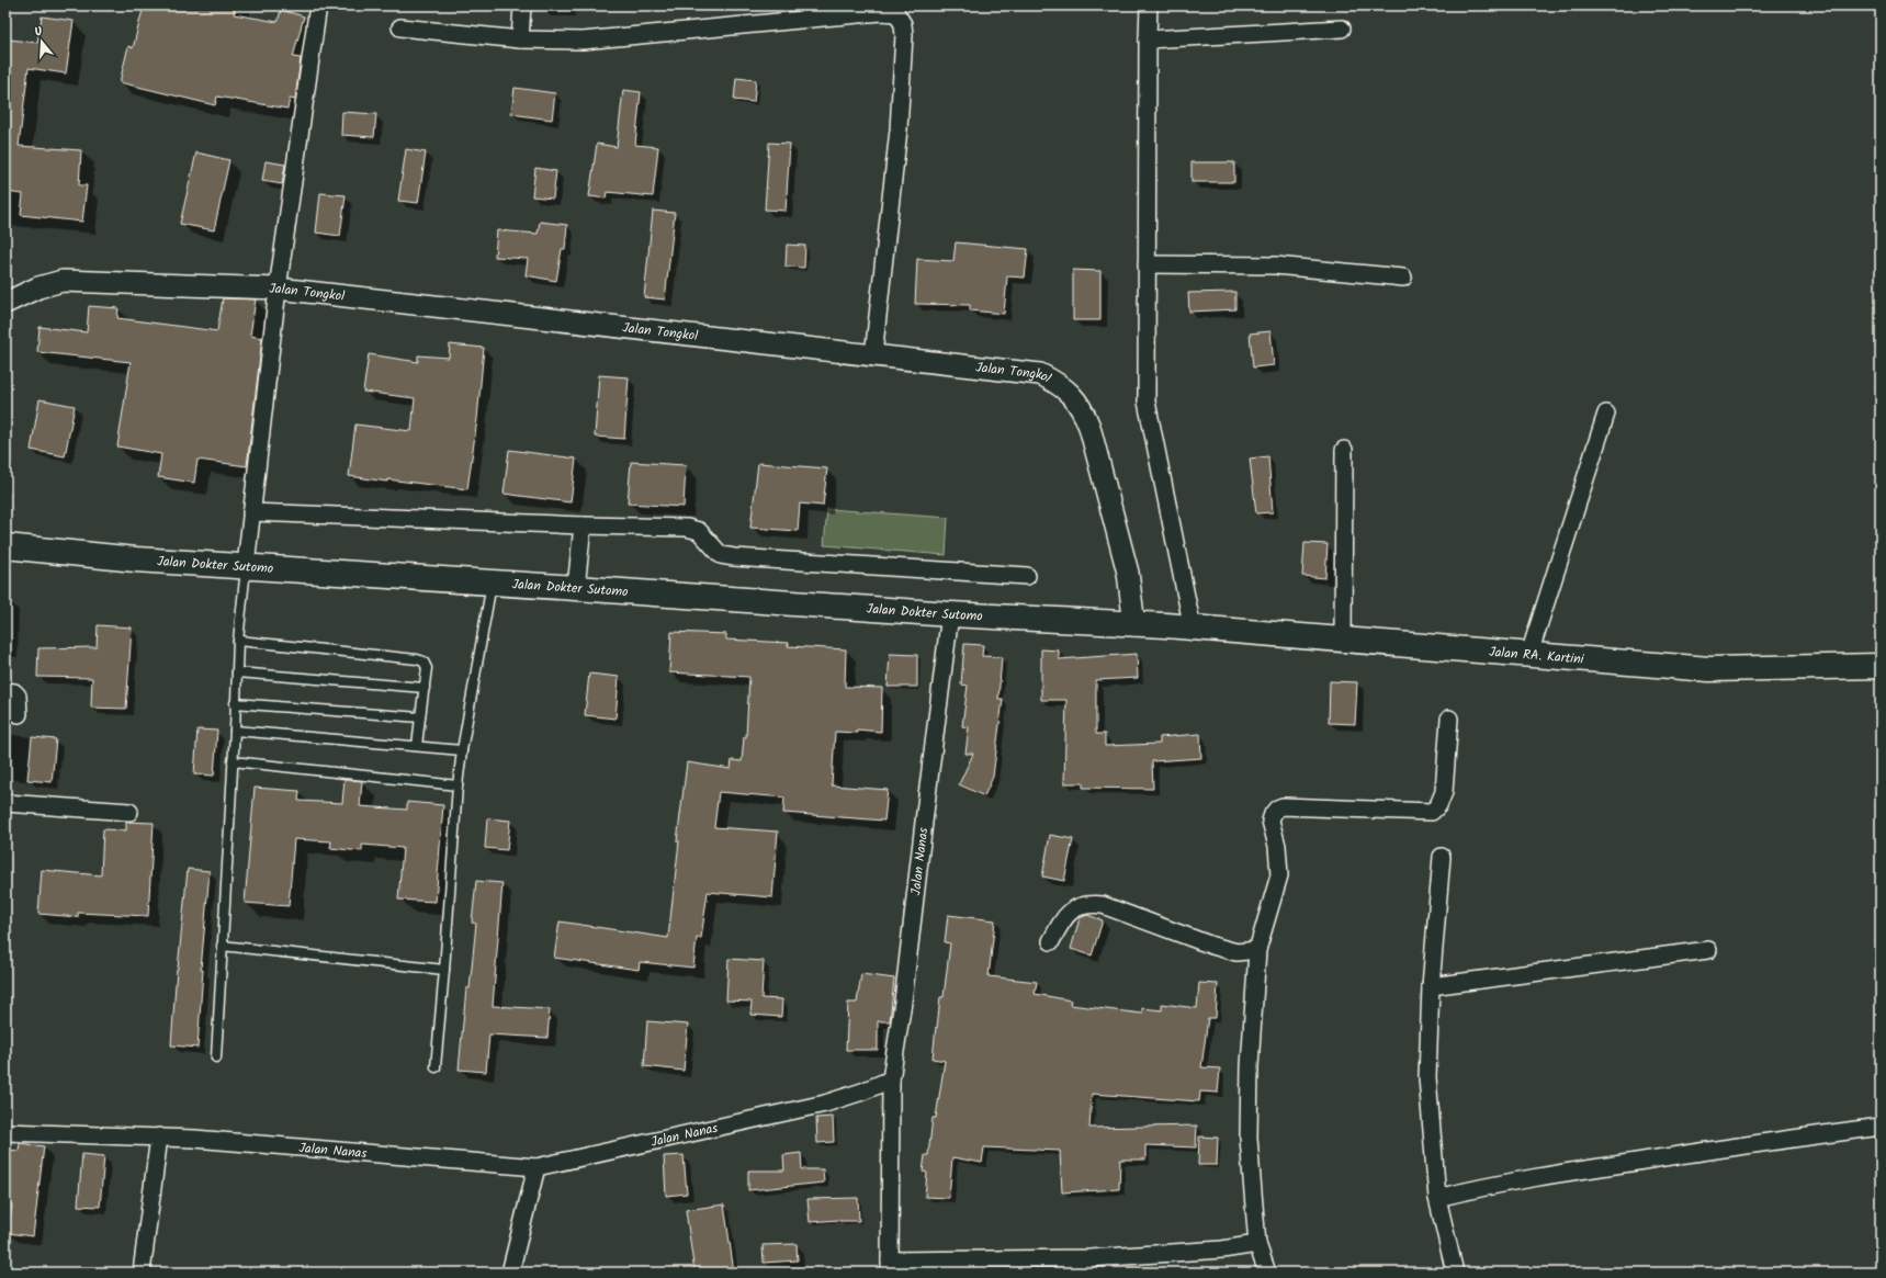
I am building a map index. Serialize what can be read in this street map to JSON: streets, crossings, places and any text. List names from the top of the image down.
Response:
{
  "streets": {
    "highway": ["Jalan Dokter Sutomo", "Jalan RA. Kartini"],
    "street": ["Jalan Tongkol", "Jalan Nanas"]
  },
  "crossings": [
    ["Jalan Tongkol", "Jalan Dokter Sutomo"],
    ["Jalan Dokter Sutomo", "Jalan RA. Kartini"],
    ["Jalan Dokter Sutomo", "Jalan Nanas"]
  ],
  "north": "top"
}
